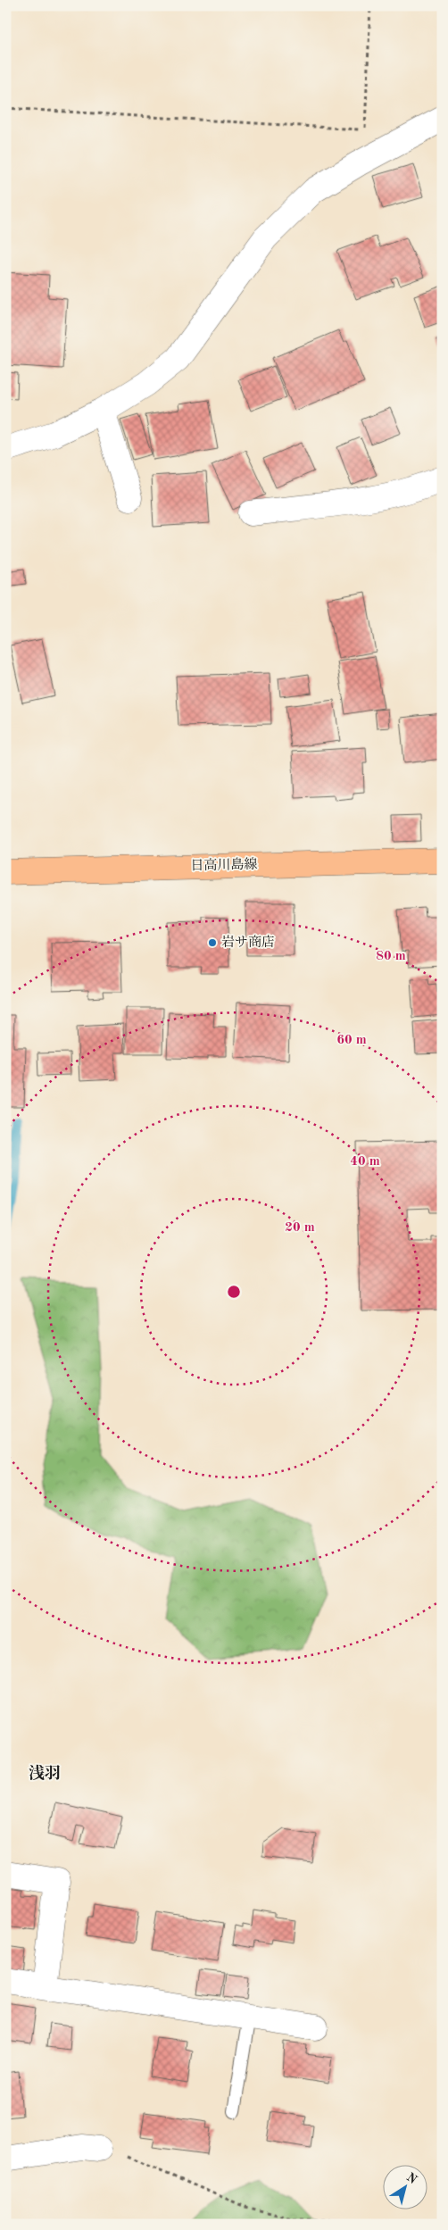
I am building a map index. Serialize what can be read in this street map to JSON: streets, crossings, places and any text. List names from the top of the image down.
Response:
{
  "streets": {
    "main road": ["日高川島線"]
  },
  "districts": ["浅羽"],
  "places": ["岩サ商店"],
  "north": "top right",
  "rings": [
    "80 m",
    "60 m",
    "40 m",
    "20 m"
  ]
}
